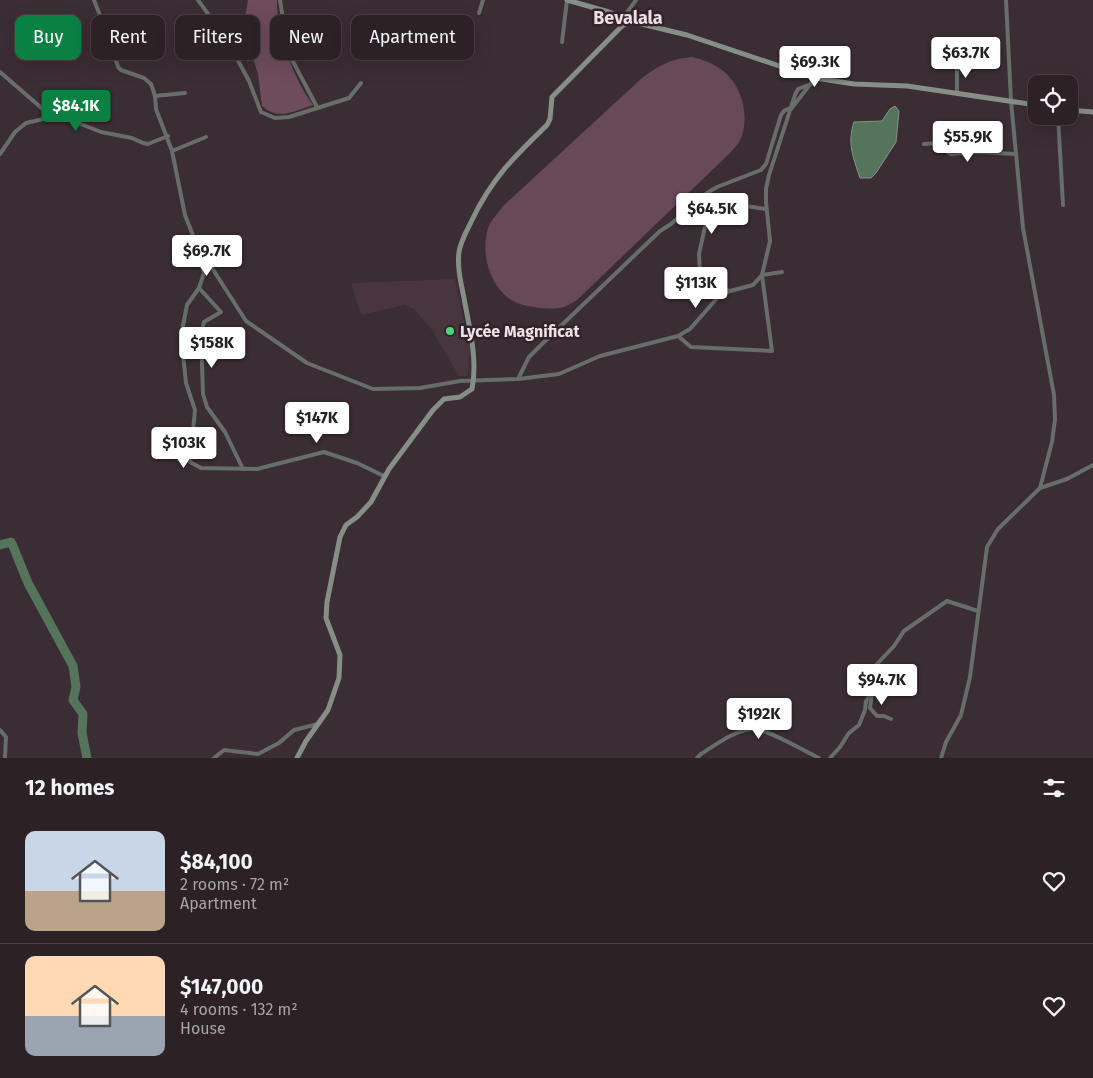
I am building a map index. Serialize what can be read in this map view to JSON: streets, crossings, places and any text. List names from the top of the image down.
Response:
{
  "districts": ["Bevalala"],
  "places": ["Lycée Magnificat"],
  "page": {
    "chip": [
      "Buy",
      "Rent",
      "Filters",
      "New",
      "Apartment"
    ],
    "price": [
      "$63.7K",
      "$69.3K",
      "$84.1K",
      "$55.9K",
      "$64.5K",
      "$69.7K",
      "$113K",
      "$158K",
      "$147K",
      "$103K",
      "$94.7K",
      "$192K"
    ],
    "heading": "12 homes",
    "list": [
      {
        "name": "$84,100",
        "note": "2 rooms · 72 m² · Apartment"
      },
      {
        "name": "$147,000",
        "note": "4 rooms · 132 m² · House"
      }
    ]
  }
}
